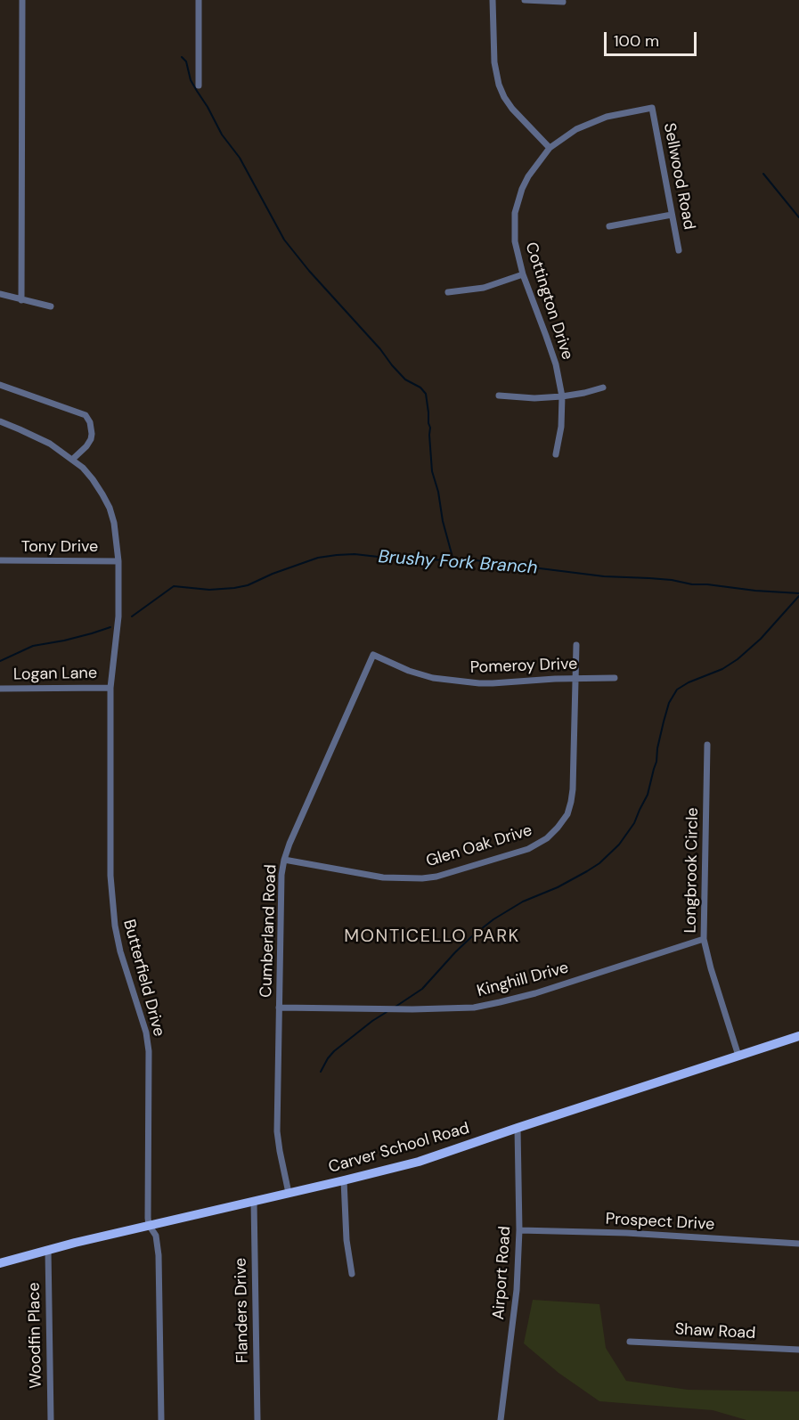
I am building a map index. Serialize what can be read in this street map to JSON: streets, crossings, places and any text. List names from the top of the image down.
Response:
{
  "streets": {
    "main road": ["Carver School Road"],
    "street": [
      "Sellwood Road",
      "Cottington Drive",
      "Tony Drive",
      "Pomeroy Drive",
      "Logan Lane",
      "Glen Oak Drive",
      "Longbrook Circle",
      "Cumberland Road",
      "Butterfield Drive",
      "Kinghill Drive",
      "Prospect Drive",
      "Airport Road",
      "Flanders Drive",
      "Shaw Road",
      "Woodfin Place"
    ]
  },
  "crossings": [
    ["Sellwood Road", "Cottington Drive"],
    ["Tony Drive", "Butterfield Drive"],
    ["Pomeroy Drive", "Glen Oak Drive"],
    ["Pomeroy Drive", "Cumberland Road"],
    ["Logan Lane", "Butterfield Drive"],
    ["Glen Oak Drive", "Cumberland Road"],
    ["Longbrook Circle", "Kinghill Drive"],
    ["Longbrook Circle", "Carver School Road"],
    ["Cumberland Road", "Kinghill Drive"],
    ["Cumberland Road", "Carver School Road"],
    ["Butterfield Drive", "Carver School Road"],
    ["Carver School Road", "Airport Road"],
    ["Carver School Road", "Flanders Drive"],
    ["Carver School Road", "Woodfin Place"],
    ["Prospect Drive", "Airport Road"]
  ],
  "districts": ["MONTICELLO PARK"],
  "water": ["Brushy Fork Branch"],
  "scale_bar": "100 m"
}
